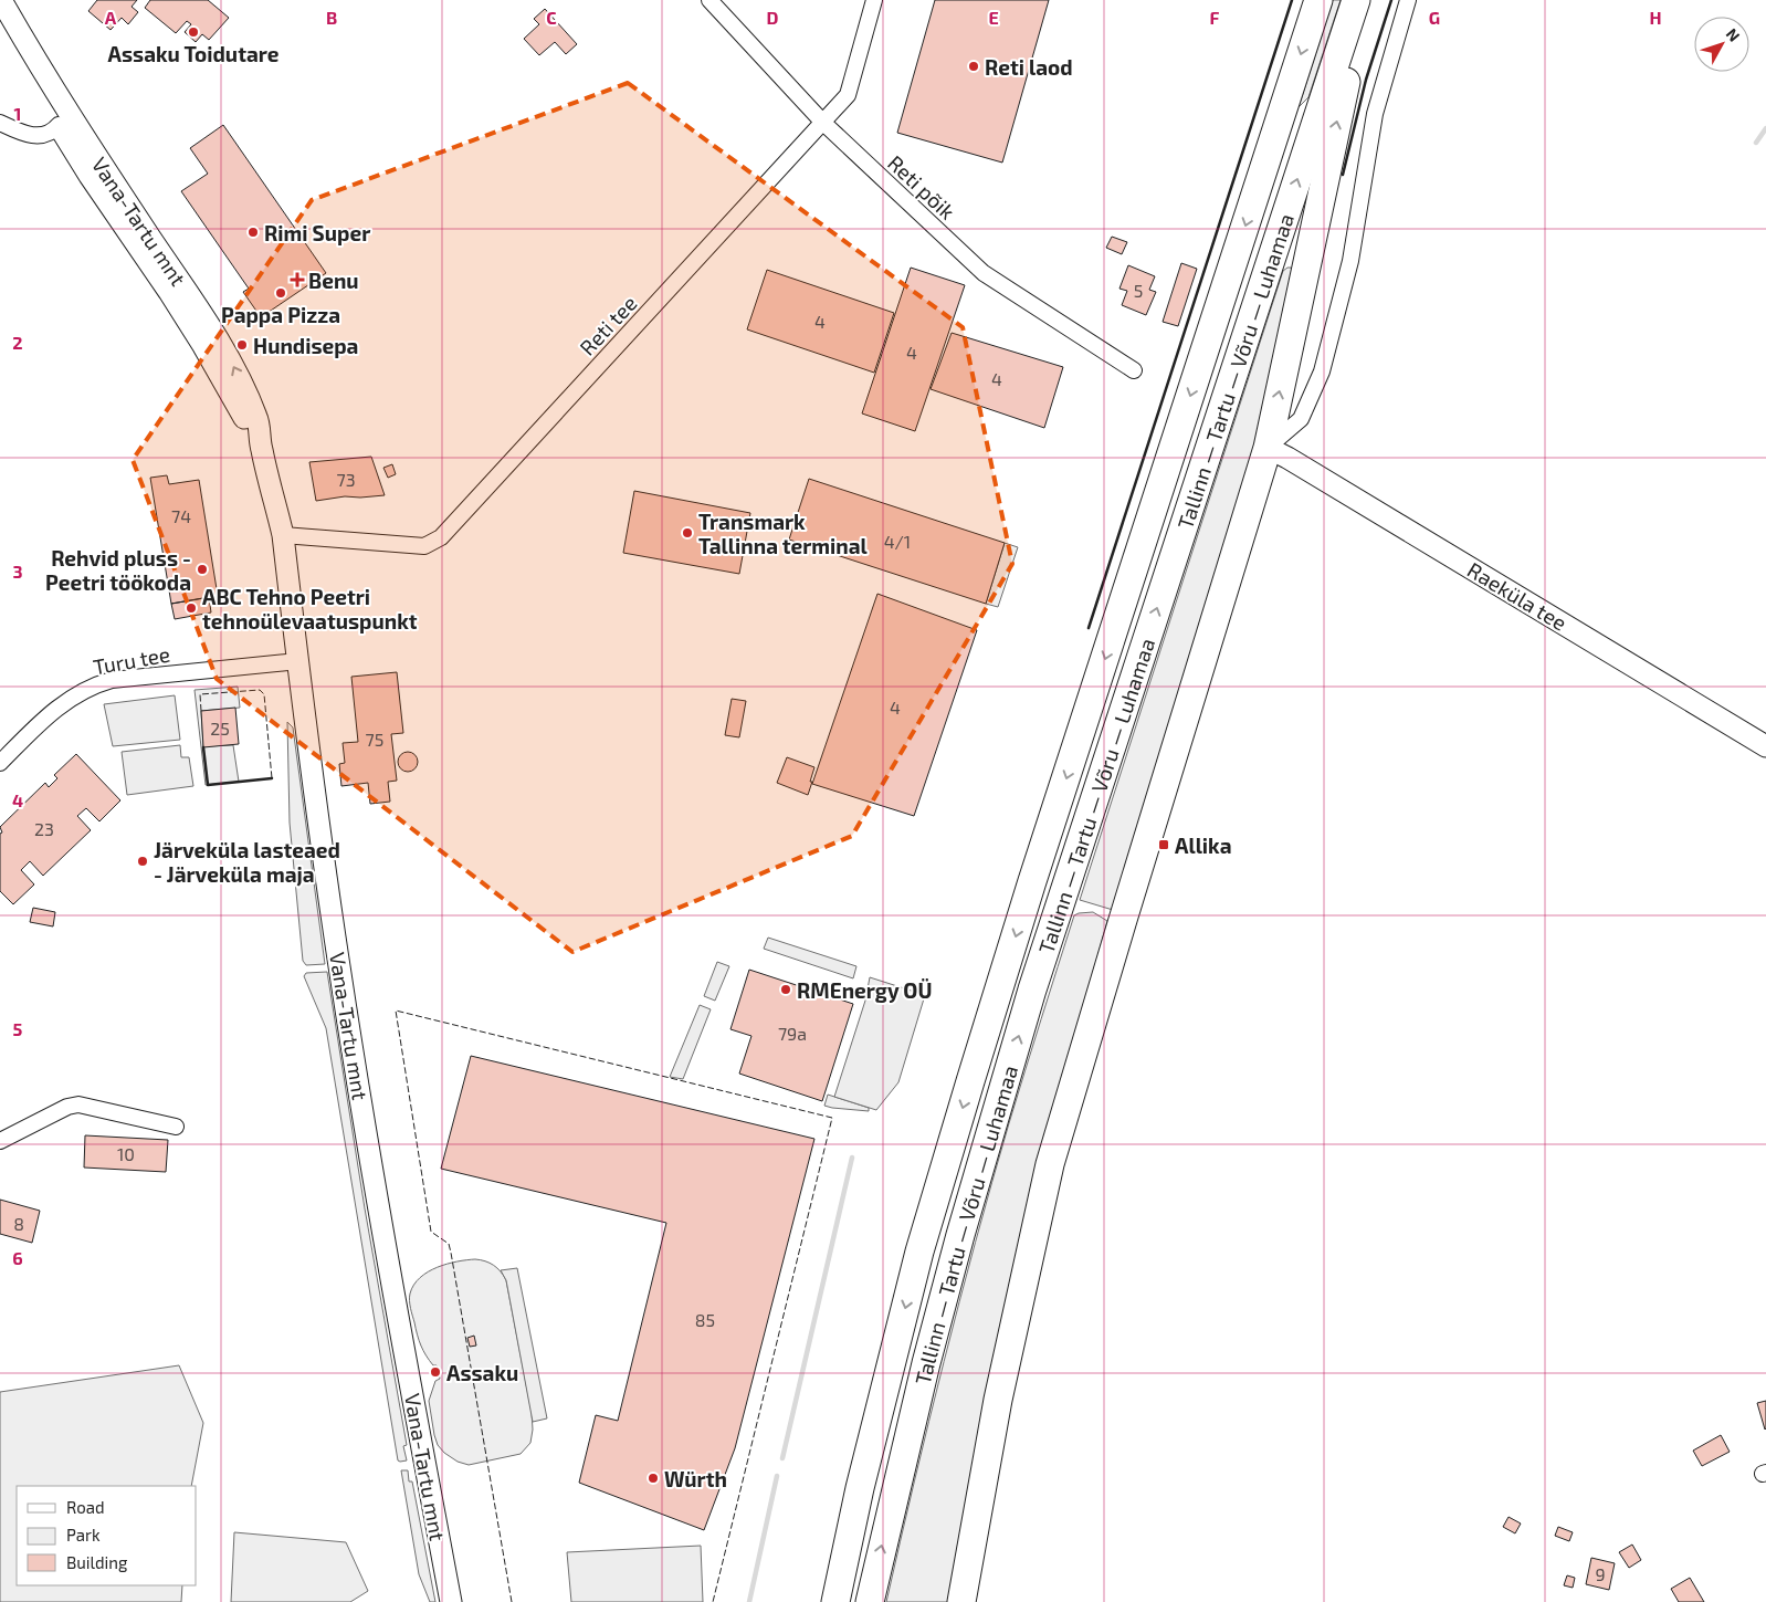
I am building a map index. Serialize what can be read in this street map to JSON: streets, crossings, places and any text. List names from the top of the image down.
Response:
{
  "streets": {
    "highway": ["Tallinn — Tartu — Võru — Luhamaa"],
    "street": [
      "Reti põik",
      "Vana-Tartu mnt",
      "Reti tee",
      "Raeküla tee",
      "Turu tee"
    ]
  },
  "crossings": [
    ["Reti põik", "Reti tee"],
    ["Vana-Tartu mnt", "Reti tee"],
    ["Vana-Tartu mnt", "Turu tee"]
  ],
  "places": {
    "other": [
      "Assaku Toidutare",
      "Reti laod",
      "Rimi Super",
      "Pappa Pizza",
      "Hundisepa",
      "Transmark Tallinna terminal",
      "Rehvid pluss - Peetri töökoda",
      "ABC Tehno Peetri tehnoülevaatuspunkt",
      "Järveküla lasteaed - Järveküla maja",
      "RMEnergy OÜ",
      "Assaku",
      "Würth"
    ],
    "health": ["Benu"],
    "transit": ["Allika"]
  },
  "house_numbers": [
    "5",
    "4",
    "4",
    "4",
    "73",
    "74",
    "4/1",
    "4",
    "25",
    "75",
    "23",
    "79a",
    "10",
    "8",
    "85",
    "9"
  ],
  "legend": ["Road", "Park", "Building"],
  "north": "top right",
  "grid": {
    "columns": [
      "A",
      "B",
      "C",
      "D",
      "E",
      "F",
      "G",
      "H"
    ],
    "rows": [
      "1",
      "2",
      "3",
      "4",
      "5",
      "6"
    ]
  }
}
